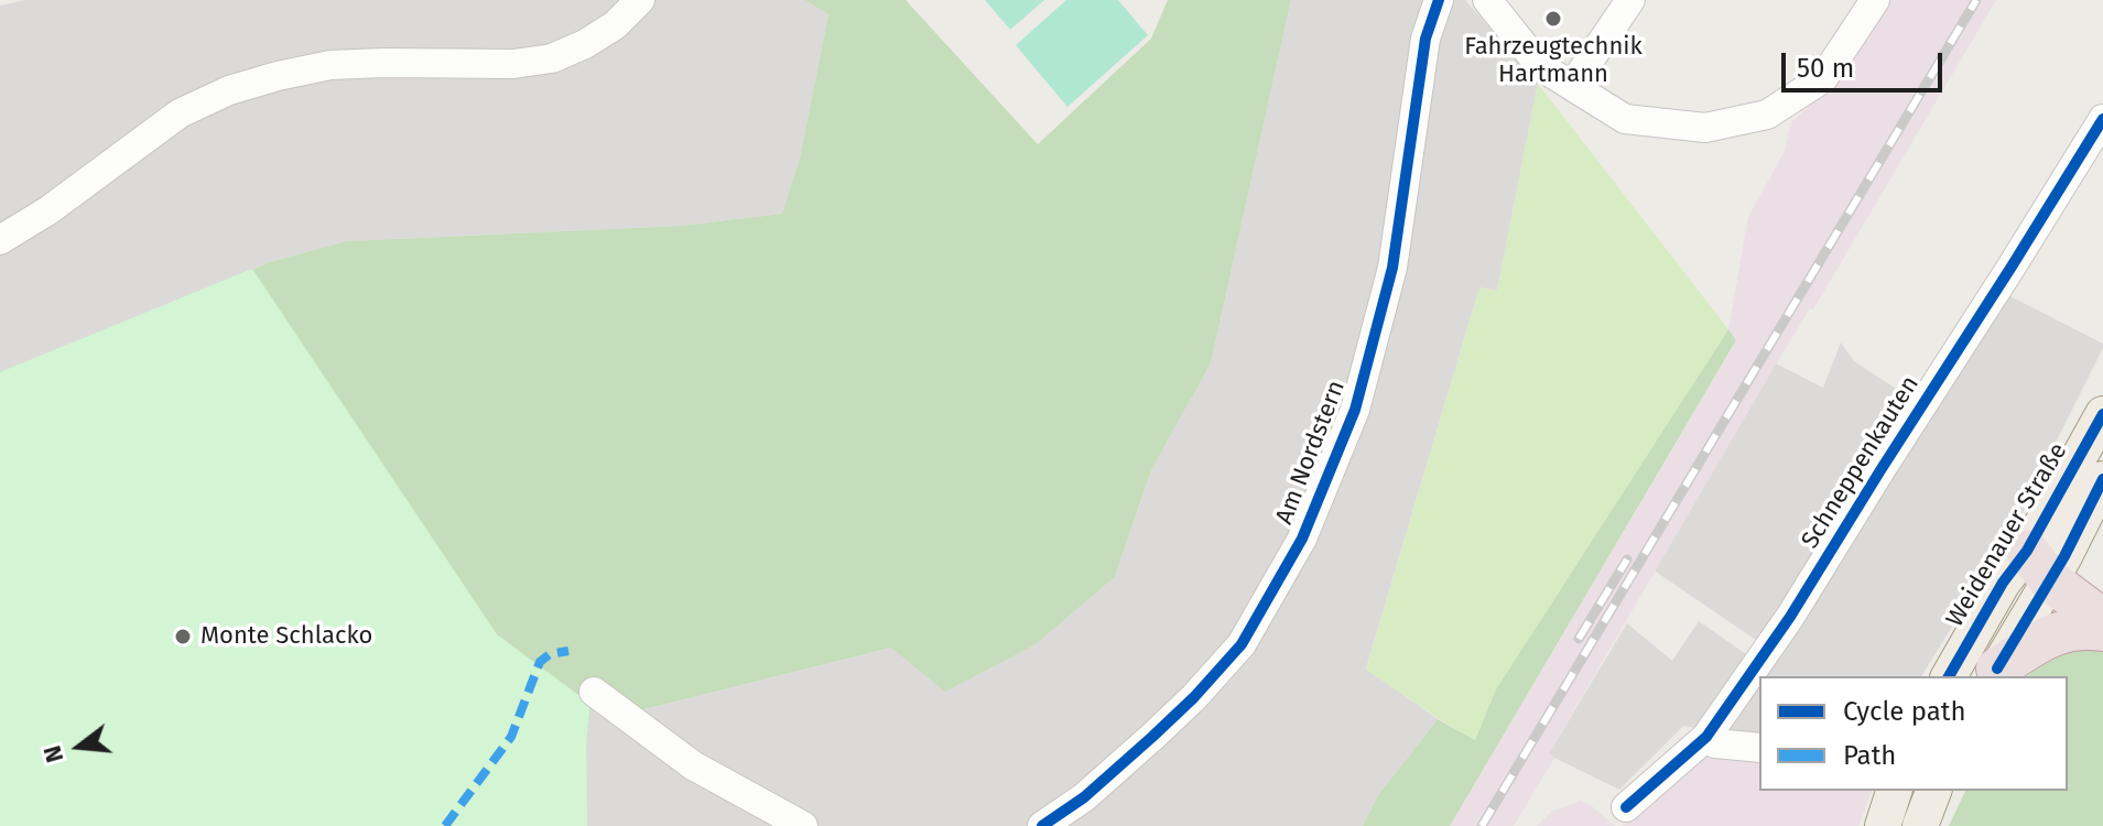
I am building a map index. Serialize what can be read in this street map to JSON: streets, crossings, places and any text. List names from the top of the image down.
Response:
{
  "streets": {
    "main road": ["Weidenauer Straße"],
    "street": ["Am Nordstern", "Schneppenkauten"]
  },
  "places": ["Fahrzeugtechnik Hartmann", "Monte Schlacko"],
  "legend": ["Cycle path", "Path"],
  "scale_bar": "50 m",
  "north": "left"
}
